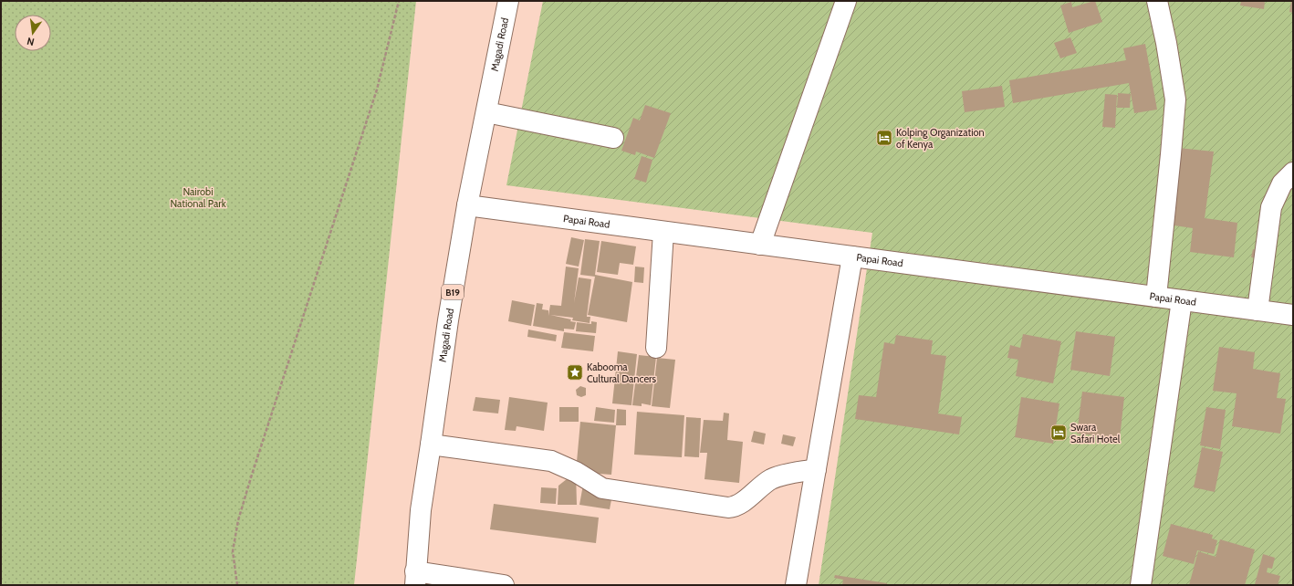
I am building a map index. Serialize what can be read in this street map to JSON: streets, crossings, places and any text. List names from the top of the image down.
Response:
{
  "streets": {
    "main road": ["Magadi Road", "Papai Road", "B19"]
  },
  "crossings": [
    ["Magadi Road", "Papai Road"]
  ],
  "parks": ["Nairobi National Park"],
  "places": {
    "hotel": ["Kolping Organization of Kenya", "Swara Safari Hotel"],
    "place": ["Kabooma Cultural Dancers"]
  },
  "north": "bottom"
}
